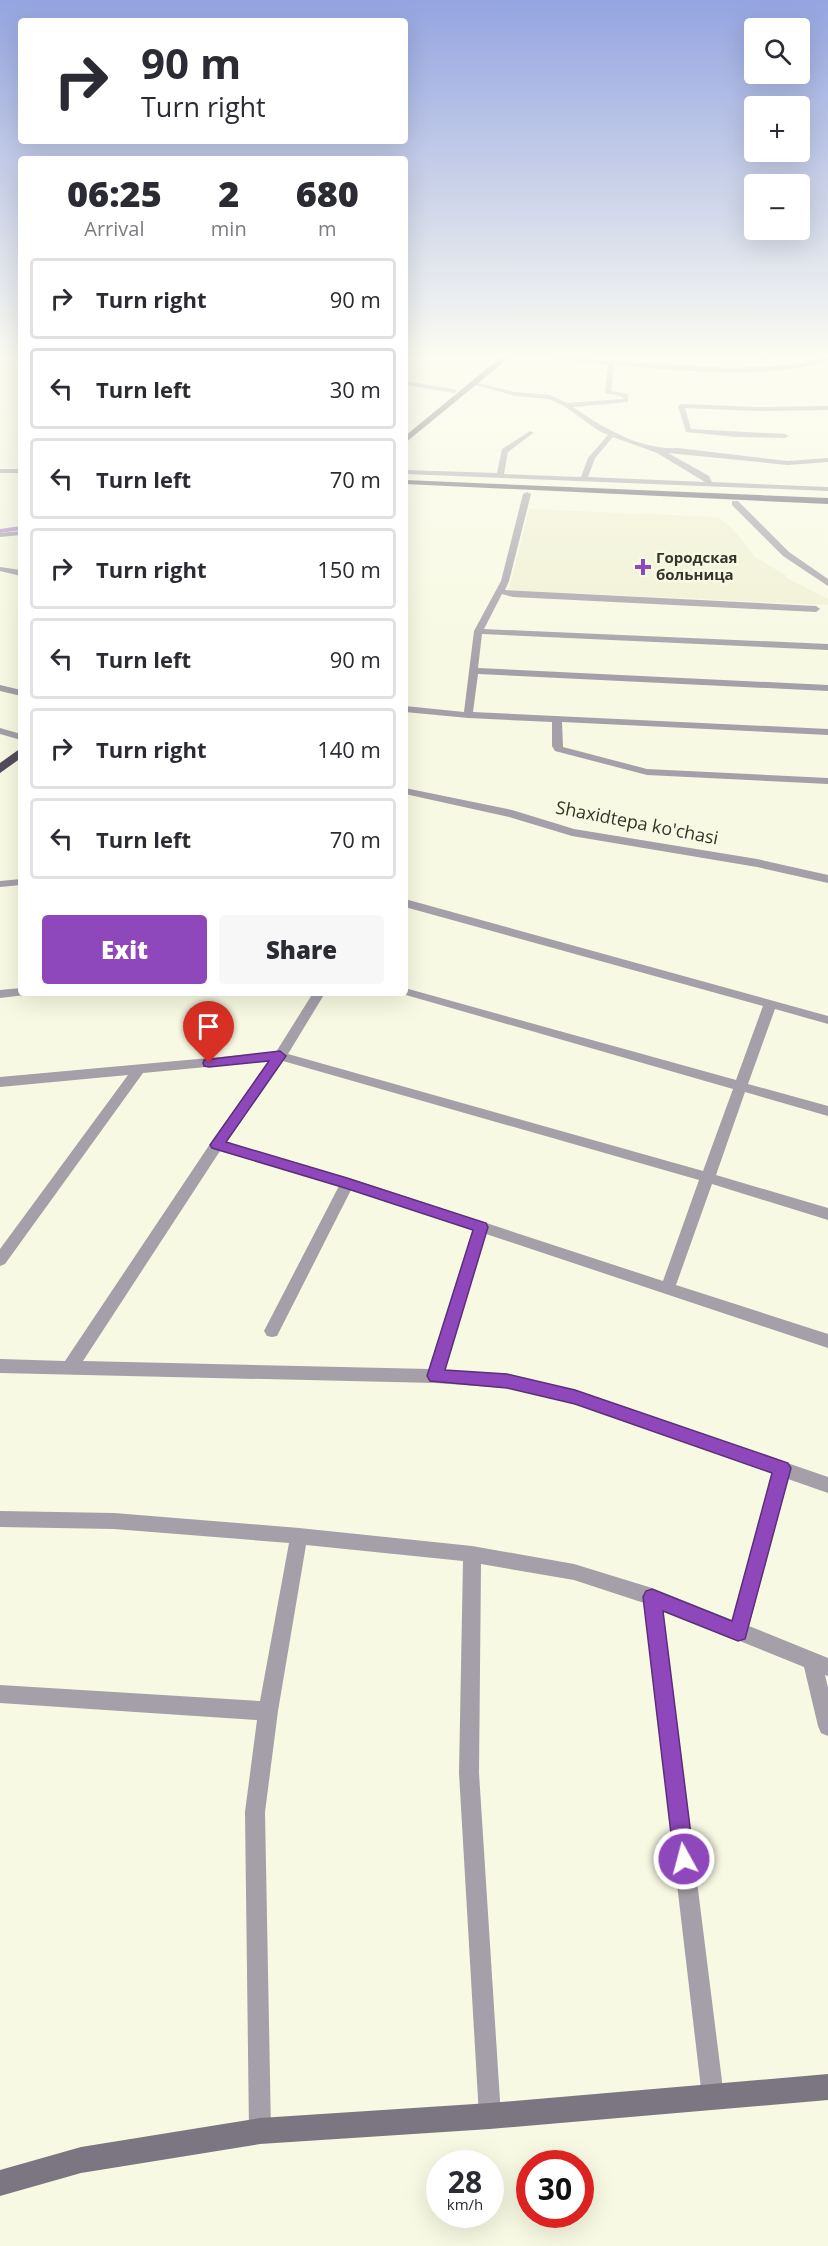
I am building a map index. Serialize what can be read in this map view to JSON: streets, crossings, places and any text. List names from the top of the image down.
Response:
{
  "streets": {
    "street": ["Shaxidtepa ko'chasi"]
  },
  "places": {
    "health": ["Городская больница"]
  },
  "page": {
    "map_buttons": ["+", "−"],
    "turn": ["90 m", "Turn right"],
    "eta": [
      "06:25",
      "Arrival",
      "2",
      "min",
      "680",
      "m"
    ],
    "list": [
      {
        "name": "Turn right",
        "value": "90 m"
      },
      {
        "name": "Turn left",
        "value": "30 m"
      },
      {
        "name": "Turn left",
        "value": "70 m"
      },
      {
        "name": "Turn right",
        "value": "150 m"
      },
      {
        "name": "Turn left",
        "value": "90 m"
      },
      {
        "name": "Turn right",
        "value": "140 m"
      },
      {
        "name": "Turn left",
        "value": "70 m"
      }
    ],
    "buttons": ["Exit", "Share"],
    "speed": "28 km/h",
    "limit": "30"
  }
}
